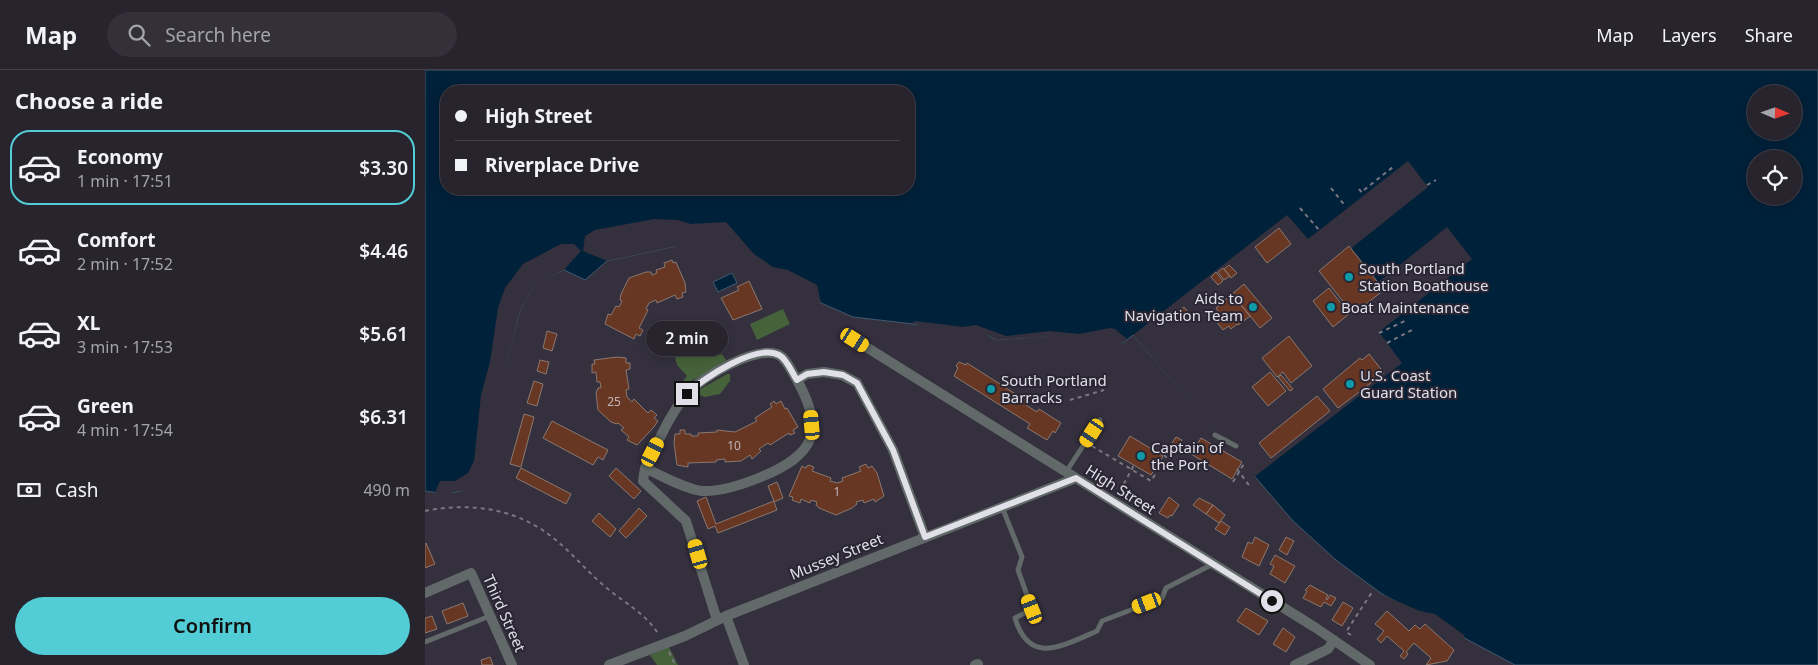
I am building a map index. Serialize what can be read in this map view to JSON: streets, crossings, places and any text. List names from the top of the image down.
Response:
{
  "streets": {
    "street": ["High Street", "Mussey Street", "Third Street"]
  },
  "crossings": [
    ["High Street", "Mussey Street"]
  ],
  "places": [
    "South Portland Station Boathouse",
    "Aids to Navigation Team",
    "Boat Maintenance",
    "U.S. Coast Guard Station",
    "South Portland Barracks",
    "Captain of the Port"
  ],
  "house_numbers": ["25", "10", "1"],
  "north": "right",
  "page": {
    "header": "Map",
    "search": "Search here",
    "nav": ["Map", "Layers", "Share"],
    "heading": "Choose a ride",
    "banner": ["High Street", "Riverplace Drive"],
    "list": [
      {
        "name": "Economy",
        "note": "1 min · 17:51",
        "value": "$3.30"
      },
      {
        "name": "Comfort",
        "note": "2 min · 17:52",
        "value": "$4.46"
      },
      {
        "name": "XL",
        "note": "3 min · 17:53",
        "value": "$5.61"
      },
      {
        "name": "Green",
        "note": "4 min · 17:54",
        "value": "$6.31"
      }
    ],
    "bubble": "2 min",
    "pay": ["Cash", "490 m"],
    "buttons": "Confirm"
  }
}
